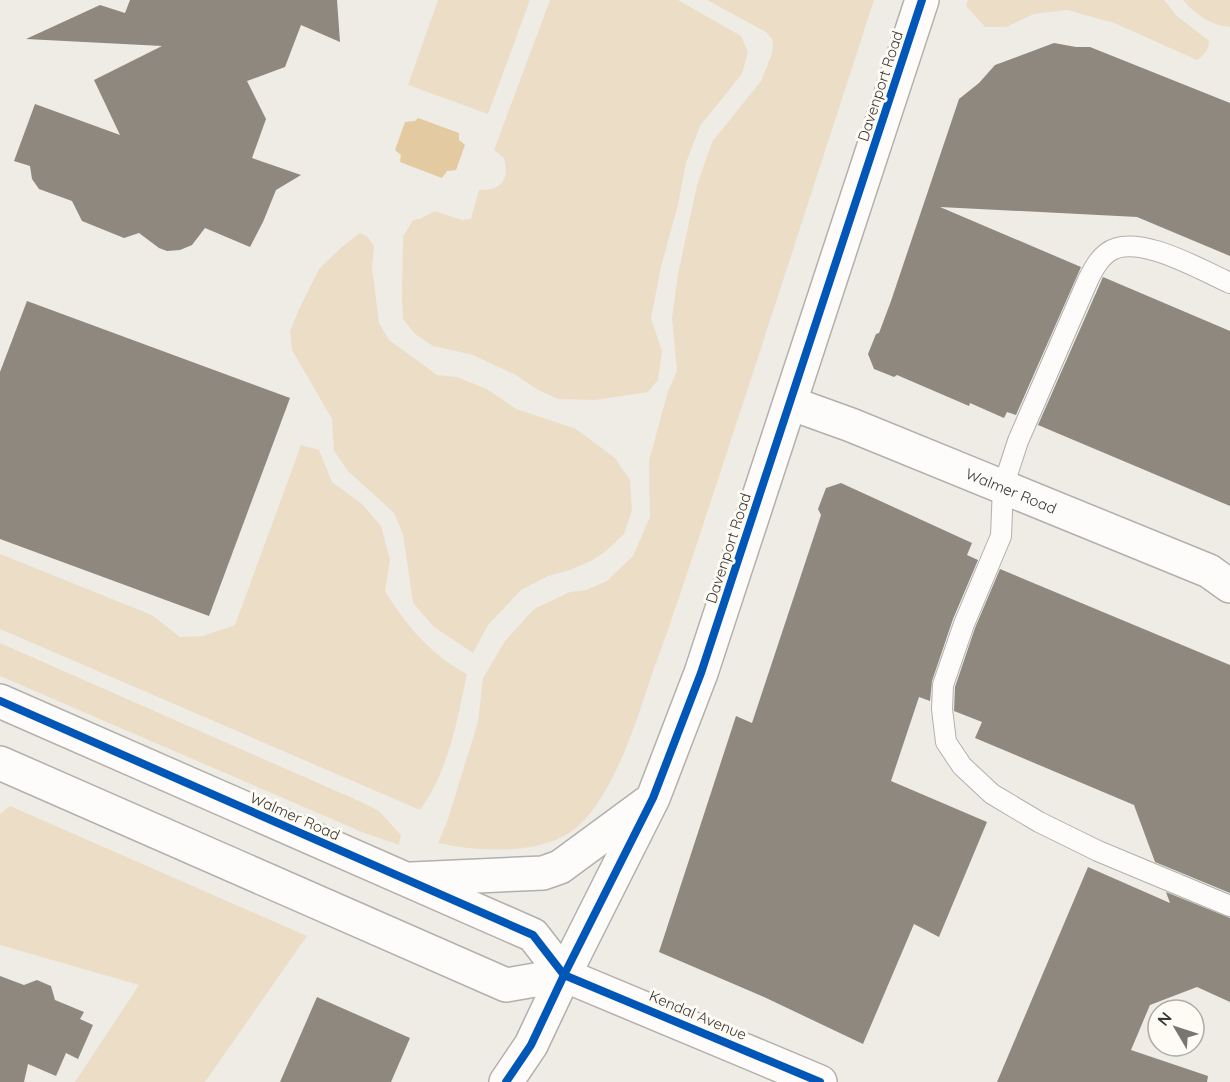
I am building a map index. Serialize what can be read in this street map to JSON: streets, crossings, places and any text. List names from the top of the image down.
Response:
{
  "streets": {
    "street": ["Davenport Road", "Walmer Road", "Kendal Avenue"]
  },
  "crossings": [
    ["Davenport Road", "Walmer Road"],
    ["Davenport Road", "Kendal Avenue"],
    ["Walmer Road", "Kendal Avenue"]
  ],
  "north": "top left"
}
